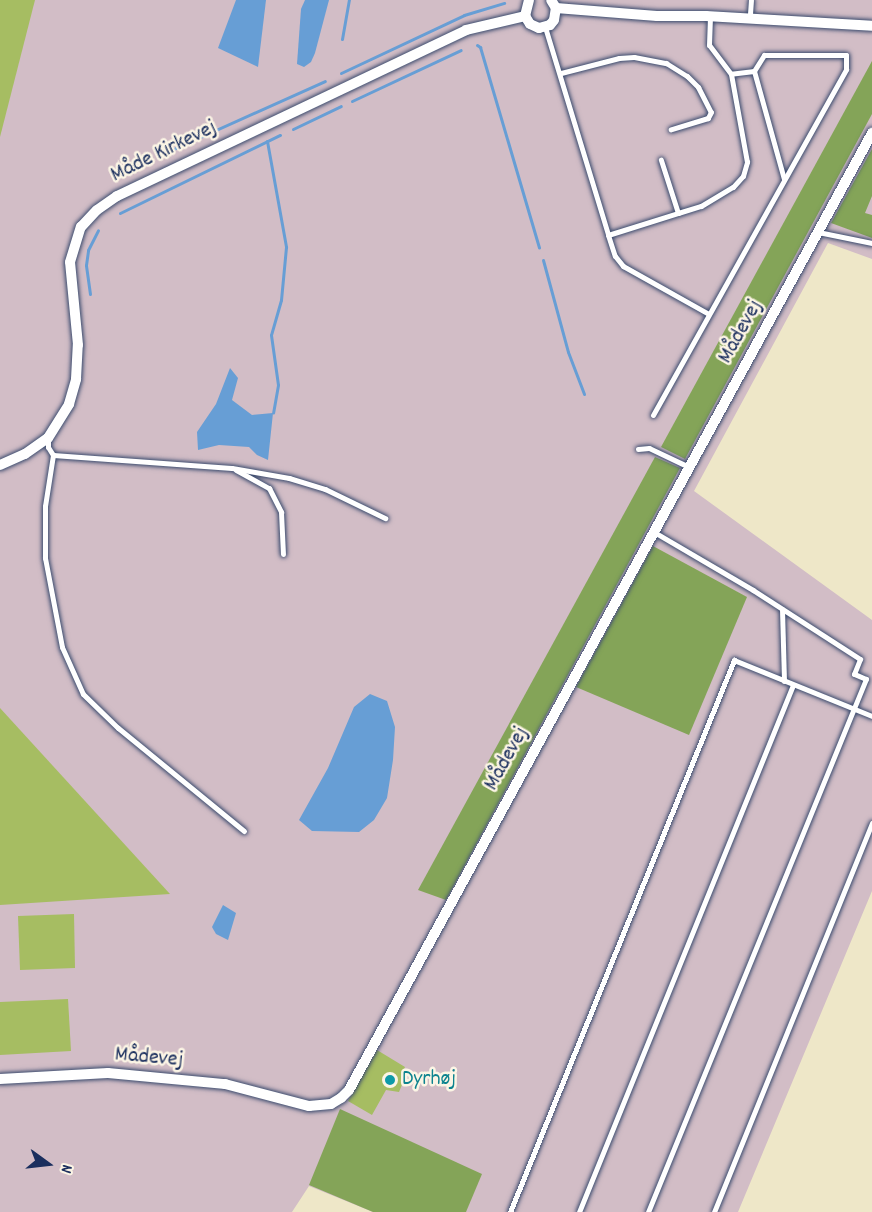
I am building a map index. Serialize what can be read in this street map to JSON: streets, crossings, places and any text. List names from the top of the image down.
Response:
{
  "streets": {
    "street": ["Måde Kirkevej", "Mådevej"]
  },
  "places": ["Dyrhøj"],
  "north": "right"
}
